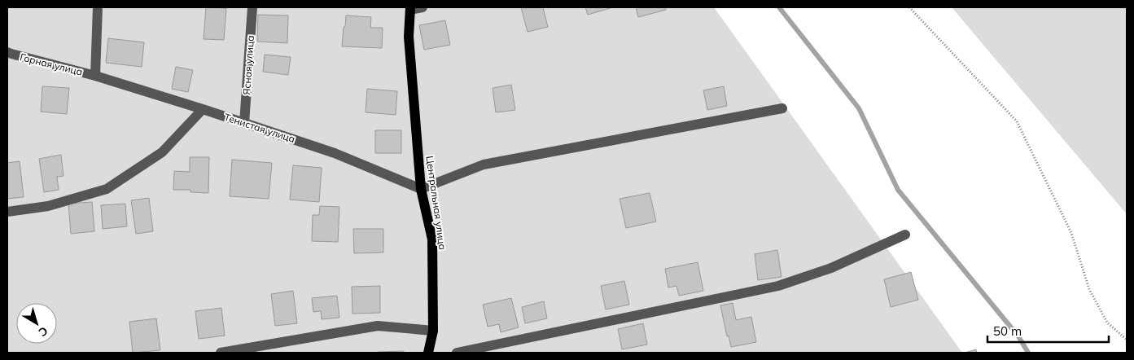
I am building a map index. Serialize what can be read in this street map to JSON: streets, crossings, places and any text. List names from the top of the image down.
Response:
{
  "streets": {
    "main road": ["Центральная улица"],
    "street": ["Горная улица", "Ясная улица", "Тенистая улица"]
  },
  "crossings": [
    ["Горная улица", "Тенистая улица"],
    ["Ясная улица", "Тенистая улица"],
    ["Тенистая улица", "Центральная улица"]
  ],
  "scale_bar": "50 m",
  "north": "bottom right"
}
